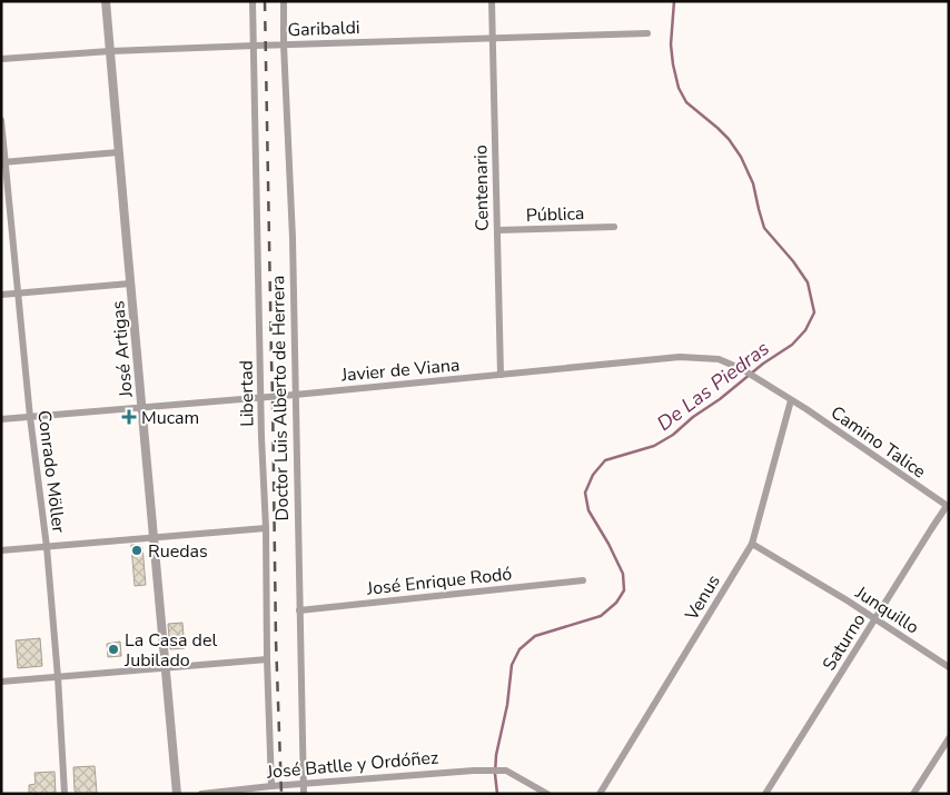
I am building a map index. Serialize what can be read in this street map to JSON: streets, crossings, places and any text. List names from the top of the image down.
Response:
{
  "streets": {
    "street": [
      "Garibaldi",
      "Centenario",
      "Pública",
      "José Artigas",
      "Javier de Viana",
      "Libertad",
      "Doctor Luis Alberto de Herrera",
      "Camino Talice",
      "Conrado Möller",
      "José Enrique Rodó",
      "Venus",
      "Junquillo",
      "Saturno",
      "José Batlle y Ordóñez"
    ]
  },
  "crossings": [
    ["Garibaldi", "Centenario"],
    ["Garibaldi", "José Artigas"],
    ["Garibaldi", "Libertad"],
    ["Garibaldi", "Doctor Luis Alberto de Herrera"],
    ["Centenario", "Pública"],
    ["Centenario", "Javier de Viana"],
    ["José Artigas", "Javier de Viana"],
    ["Javier de Viana", "Libertad"],
    ["Javier de Viana", "Doctor Luis Alberto de Herrera"],
    ["Javier de Viana", "Camino Talice"],
    ["Javier de Viana", "Conrado Möller"],
    ["Javier de Viana", "Venus"],
    ["Libertad", "José Batlle y Ordóñez"],
    ["Doctor Luis Alberto de Herrera", "José Enrique Rodó"],
    ["Doctor Luis Alberto de Herrera", "José Batlle y Ordóñez"],
    ["Camino Talice", "Venus"],
    ["Camino Talice", "Saturno"],
    ["Venus", "Junquillo"],
    ["Junquillo", "Saturno"]
  ],
  "water": ["De Las Piedras"],
  "places": {
    "health": ["Mucam"],
    "other": ["Ruedas", "La Casa del Jubilado"]
  }
}
